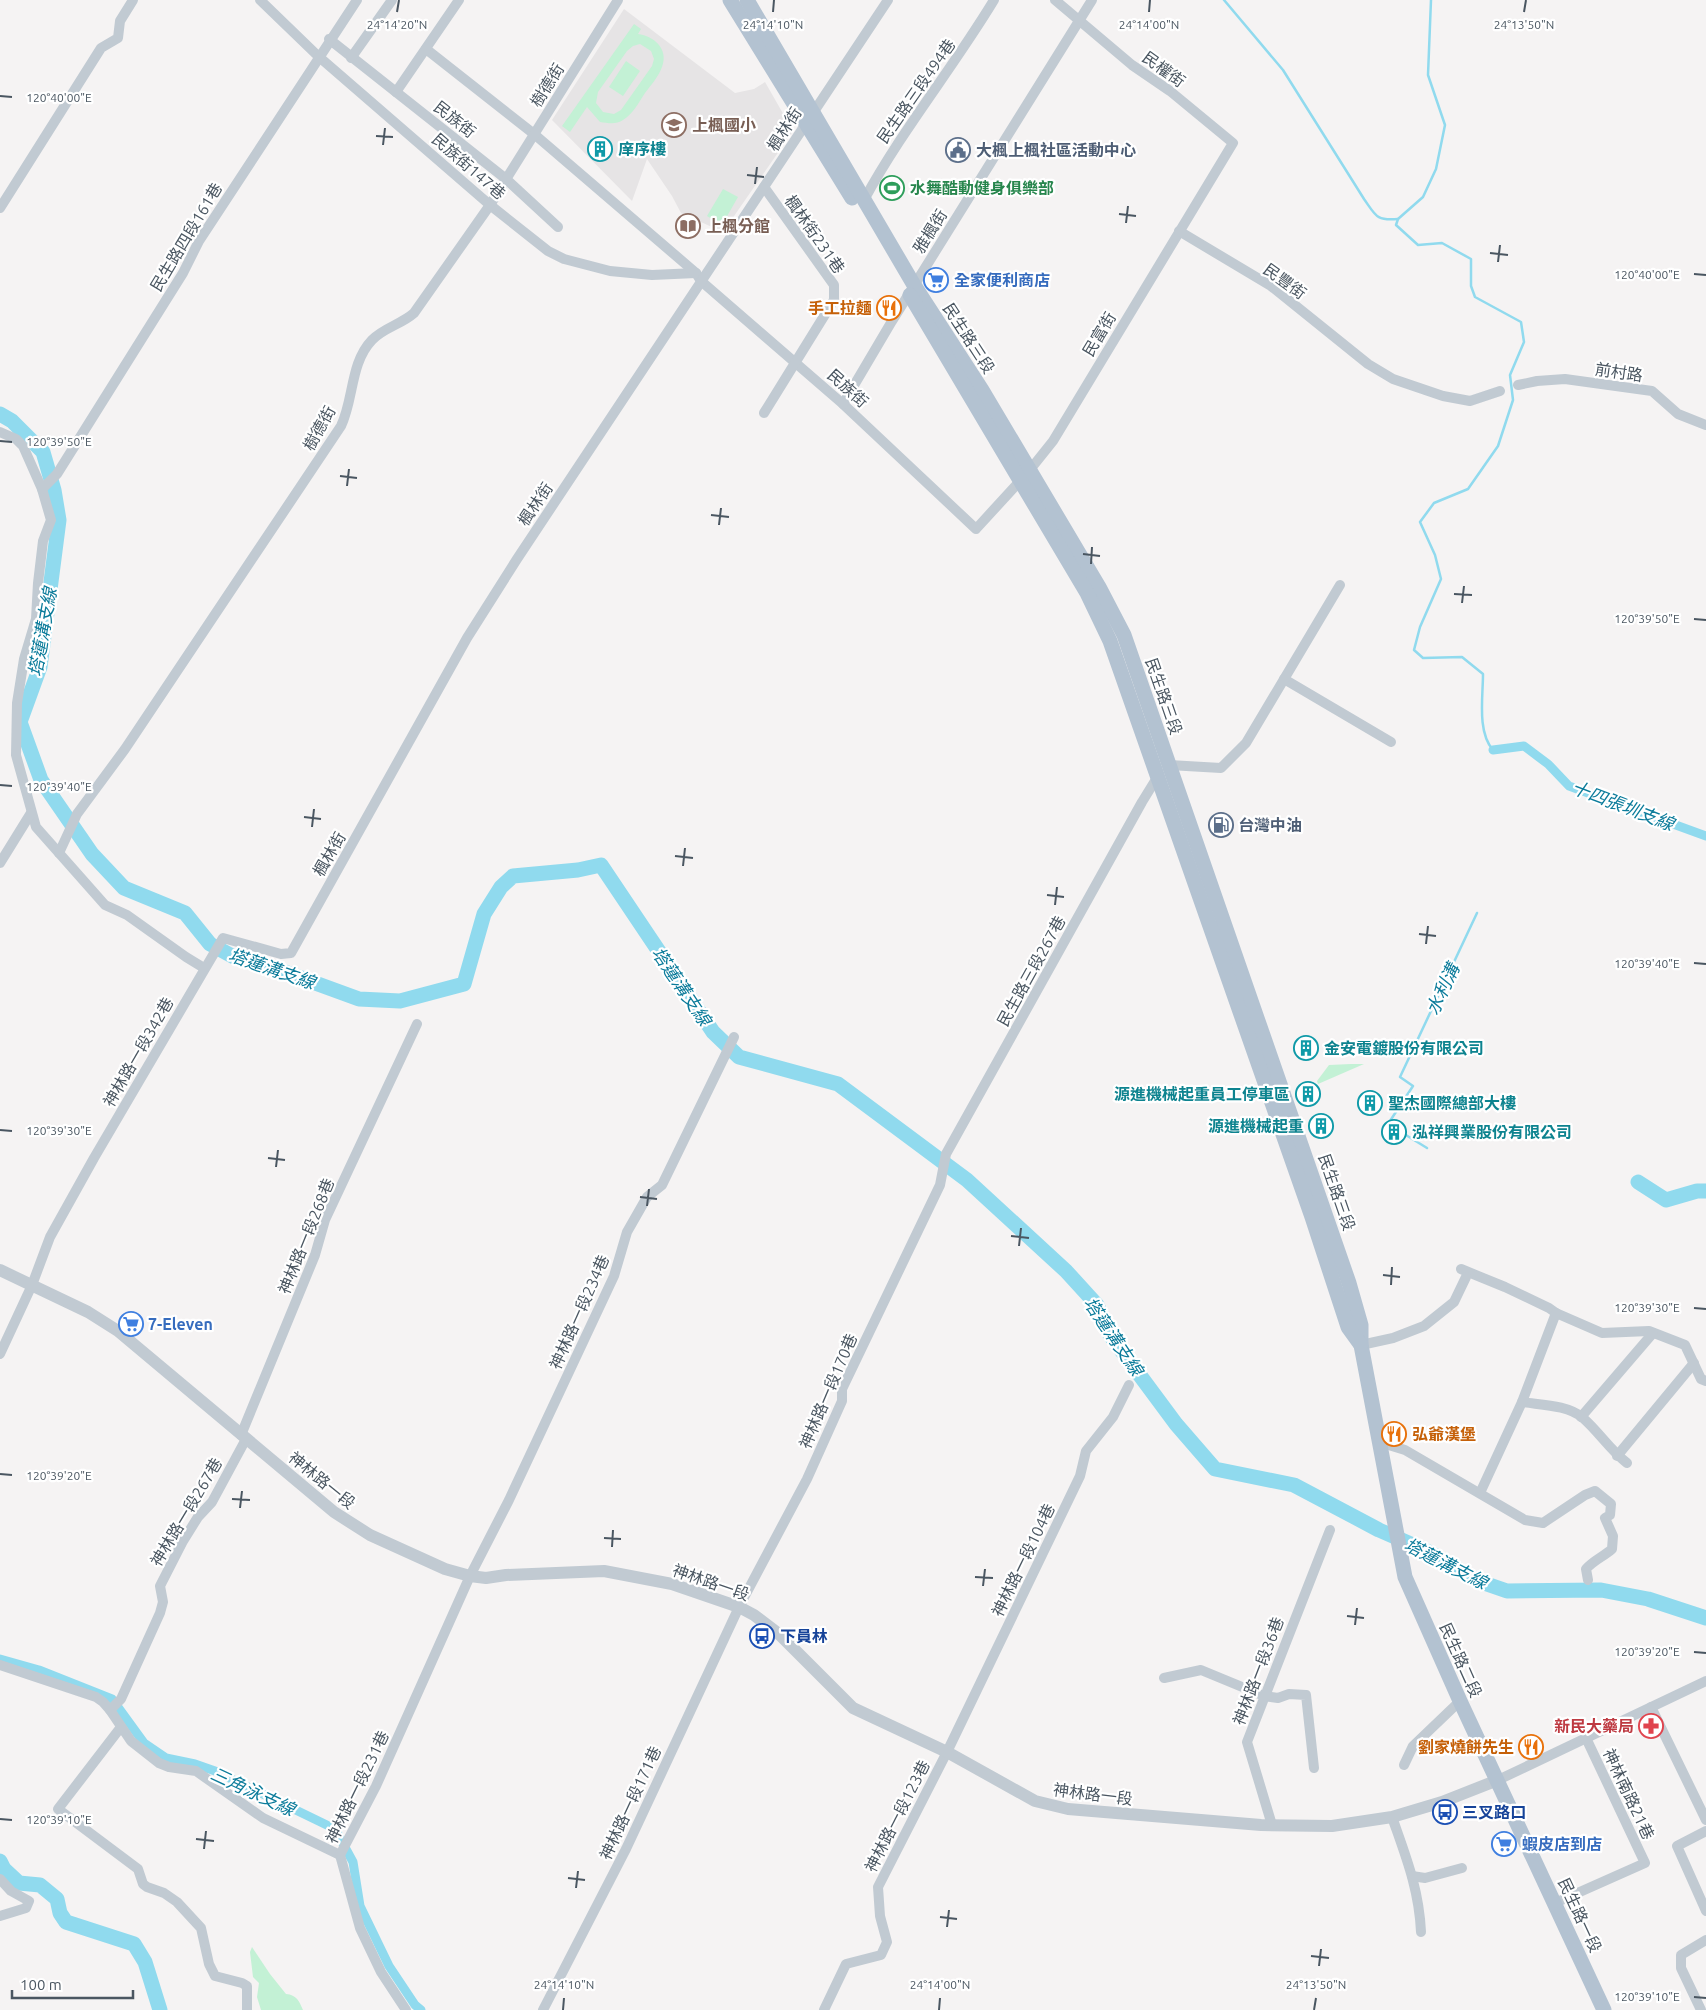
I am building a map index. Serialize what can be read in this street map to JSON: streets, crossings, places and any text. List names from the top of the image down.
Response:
{
  "streets": {
    "main road": ["民生路三段", "民生路二段", "民生路一段"],
    "street": [
      "民權街",
      "樹德街",
      "民生路三段494巷",
      "民族街",
      "楓林街",
      "民族街147巷",
      "雅楓街",
      "楓林街231巷",
      "民生路四段161巷",
      "民豐街",
      "民富街",
      "前村路",
      "民生路三段267巷",
      "神林路一段342巷",
      "神林路一段268巷",
      "神林路一段234巷",
      "神林路一段170巷",
      "神林路一段",
      "神林路一段267巷",
      "神林路一段104巷",
      "神林路一段36巷",
      "神林路一段231巷",
      "神林南路21巷",
      "神林路一段171巷",
      "神林路一段123巷"
    ]
  },
  "crossings": [
    ["民權街", "雅楓街"],
    ["民權街", "民富街"],
    ["樹德街", "民族街"],
    ["樹德街", "民族街147巷"],
    ["民生路三段494巷", "民生路三段"],
    ["民族街", "楓林街"],
    ["民族街", "民族街147巷"],
    ["民族街", "雅楓街"],
    ["民族街", "楓林街231巷"],
    ["民族街", "民生路四段161巷"],
    ["民族街", "民富街"],
    ["楓林街", "民族街147巷"],
    ["楓林街", "楓林街231巷"],
    ["楓林街", "民生路三段"],
    ["楓林街", "神林路一段342巷"],
    ["民族街147巷", "民生路四段161巷"],
    ["雅楓街", "民生路三段"],
    ["民豐街", "民富街"],
    ["民富街", "民生路三段"],
    ["民生路三段", "民生路三段267巷"],
    ["民生路三段", "民生路二段"],
    ["民生路三段267巷", "神林路一段170巷"],
    ["神林路一段342巷", "神林路一段"],
    ["神林路一段268巷", "神林路一段"],
    ["神林路一段268巷", "神林路一段267巷"],
    ["神林路一段234巷", "神林路一段"],
    ["神林路一段234巷", "神林路一段231巷"],
    ["神林路一段170巷", "神林路一段"],
    ["神林路一段170巷", "神林路一段171巷"],
    ["神林路一段", "神林路一段267巷"],
    ["神林路一段", "神林路一段104巷"],
    ["神林路一段", "民生路二段"],
    ["神林路一段", "神林路一段36巷"],
    ["神林路一段", "神林路一段231巷"],
    ["神林路一段", "神林路一段171巷"],
    ["神林路一段", "神林路一段123巷"],
    ["神林路一段", "民生路一段"],
    ["神林路一段104巷", "神林路一段123巷"],
    ["民生路二段", "民生路一段"],
    ["神林南路21巷", "民生路一段"]
  ],
  "water": [
    "塔蓮溝支線",
    "十四張圳支線",
    "水利溝",
    "三角泳支線"
  ],
  "places": {
    "school or university": ["上楓國小"],
    "building": [
      "庠序樓",
      "金安電鍍股份有限公司",
      "源進機械起重員工停車區",
      "聖杰國際總部大樓",
      "源進機械起重",
      "泓祥興業股份有限公司"
    ],
    "public building": ["大楓上楓社區活動中心"],
    "sports": ["水舞酷動健身俱樂部"],
    "library": ["上楓分館"],
    "supermarket": ["全家便利商店", "7-Eleven", "蝦皮店到店"],
    "restaurant": ["手工拉麵", "弘爺漢堡", "劉家燒餅先生"],
    "fuel station": ["台灣中油"],
    "bus stop": ["下員林", "三叉路口"],
    "pharmacy": ["新民大藥局"]
  },
  "scale_bar": "100 m",
  "coordinates": [
    "24°14'20\"N",
    "24°14'10\"N",
    "24°14'00\"N",
    "24°13'50\"N",
    "120°40'00\"E",
    "120°39'50\"E",
    "120°39'40\"E",
    "120°39'30\"E",
    "120°39'20\"E",
    "120°39'10\"E"
  ]
}
